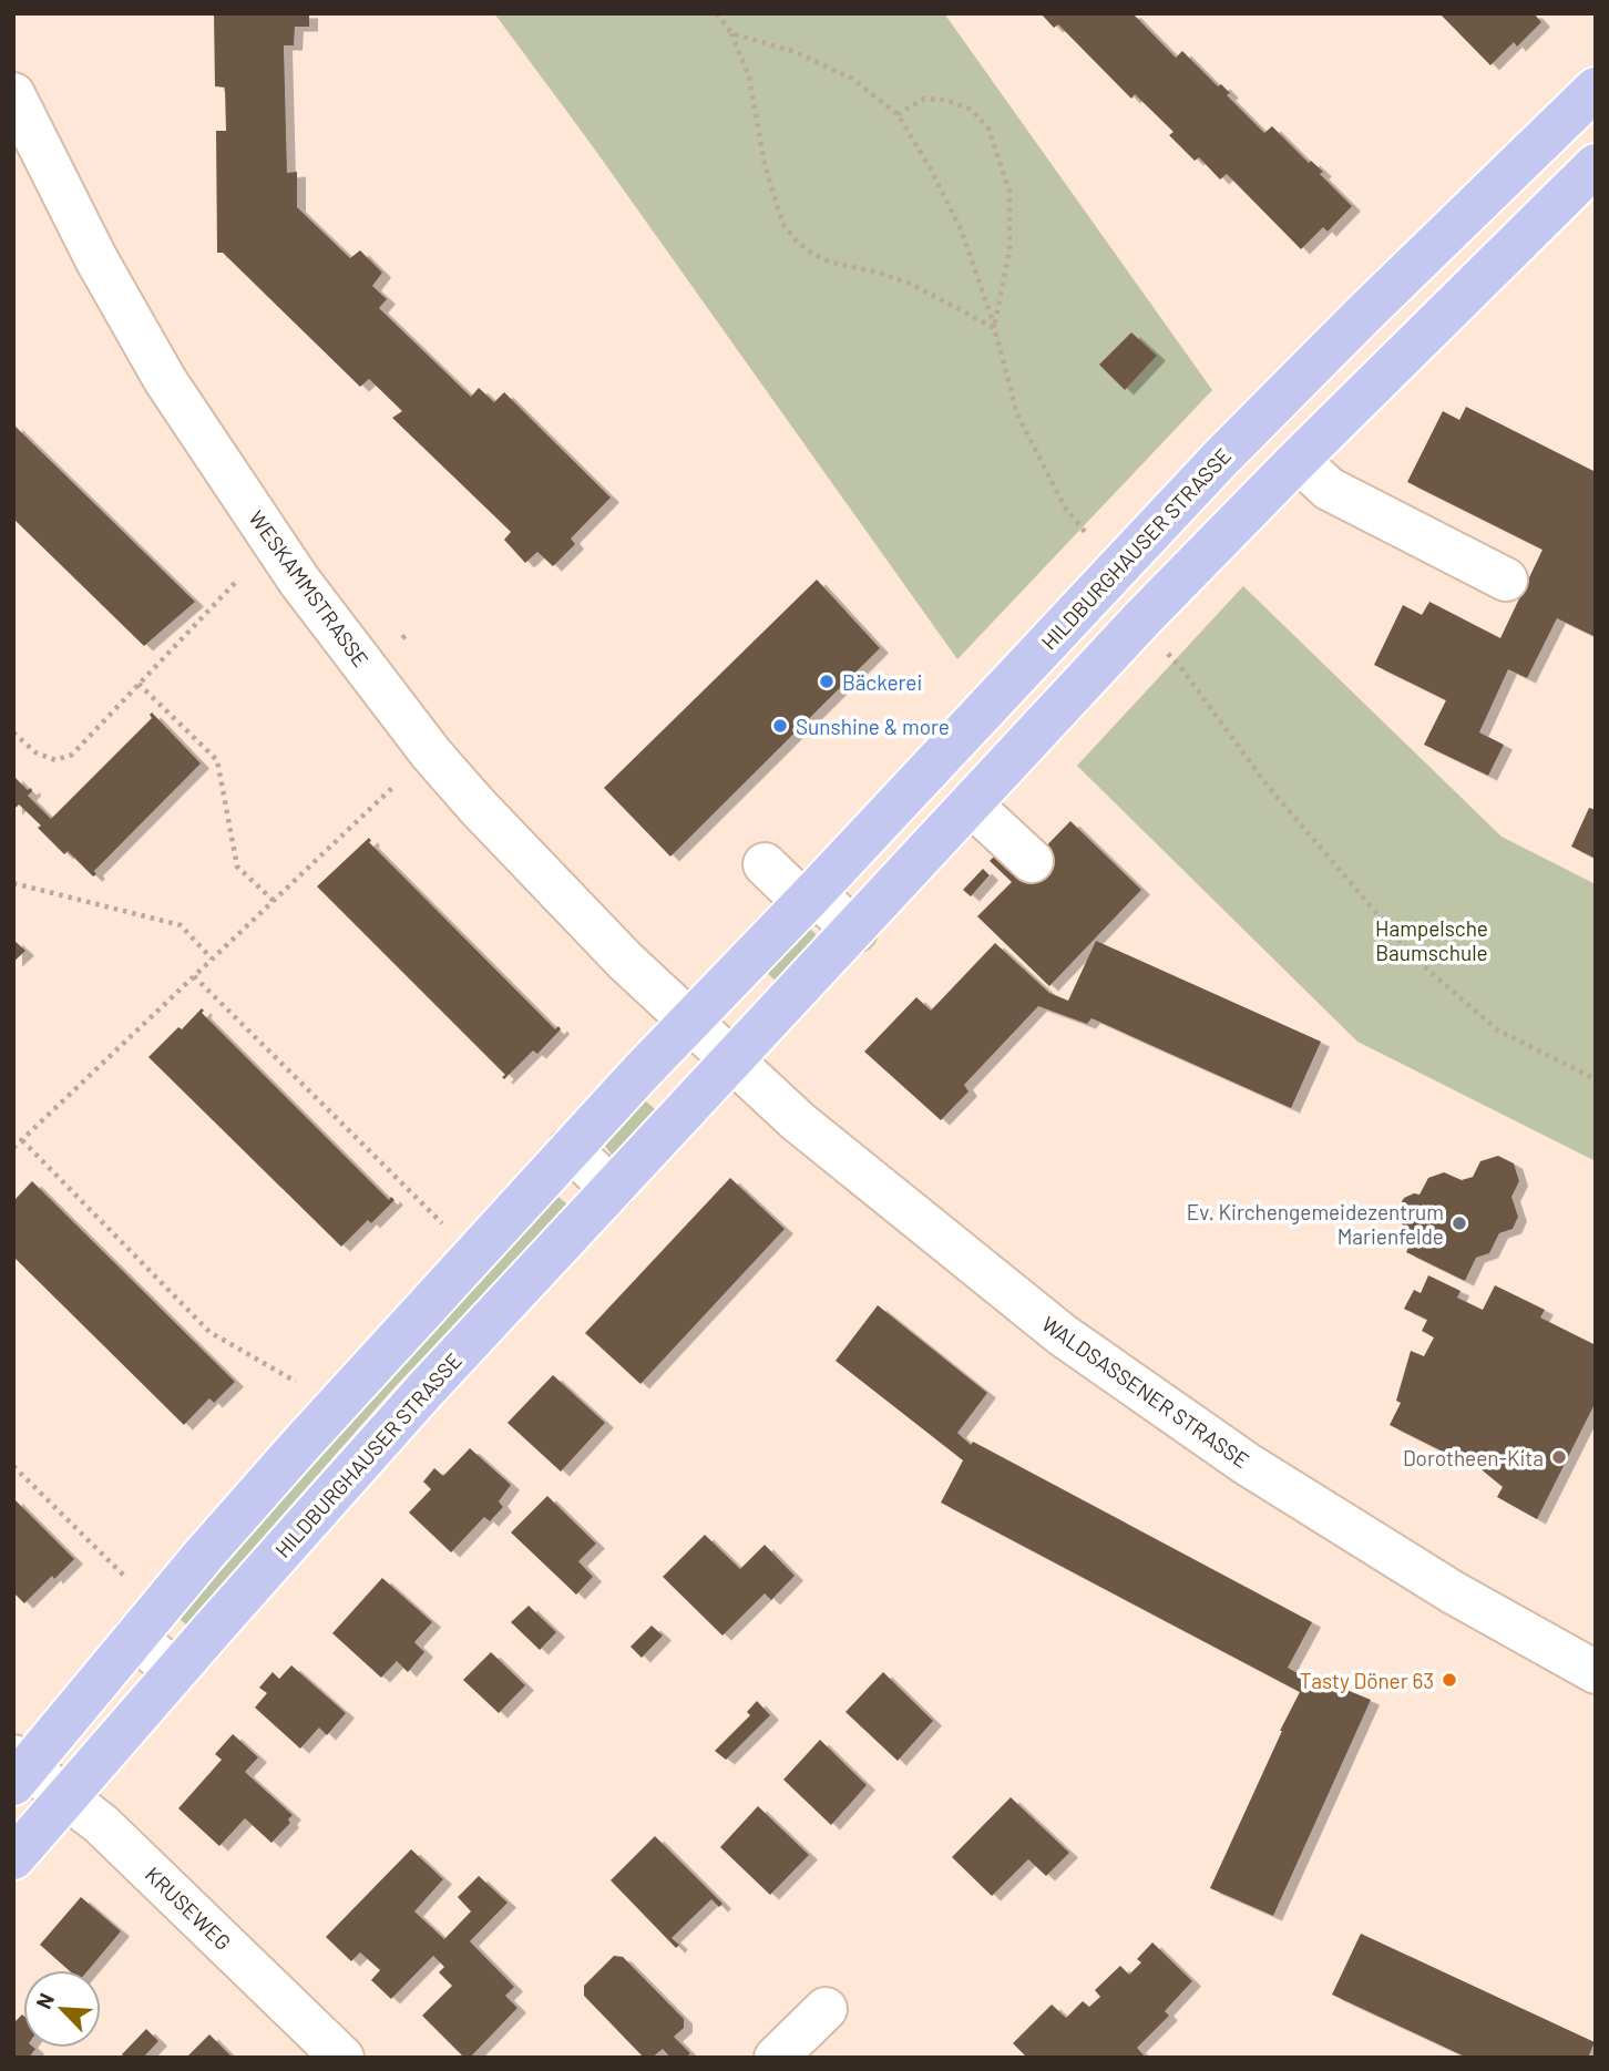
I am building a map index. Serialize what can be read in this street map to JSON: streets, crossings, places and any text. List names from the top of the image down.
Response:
{
  "streets": {
    "main road": ["HILDBURGHAUSER STRASSE"],
    "street": ["WESKAMMSTRASSE", "WALDSASSENER STRASSE", "KRUSEWEG"]
  },
  "crossings": [
    ["HILDBURGHAUSER STRASSE", "WESKAMMSTRASSE"],
    ["HILDBURGHAUSER STRASSE", "WALDSASSENER STRASSE"],
    ["HILDBURGHAUSER STRASSE", "KRUSEWEG"]
  ],
  "parks": ["Hampelsche Baumschule"],
  "places": [
    "Bäckerei",
    "Sunshine & more",
    "Ev. Kirchengemeidezentrum Marienfelde",
    "Dorotheen-Kita",
    "Tasty Döner 63"
  ],
  "north": "top left"
}
